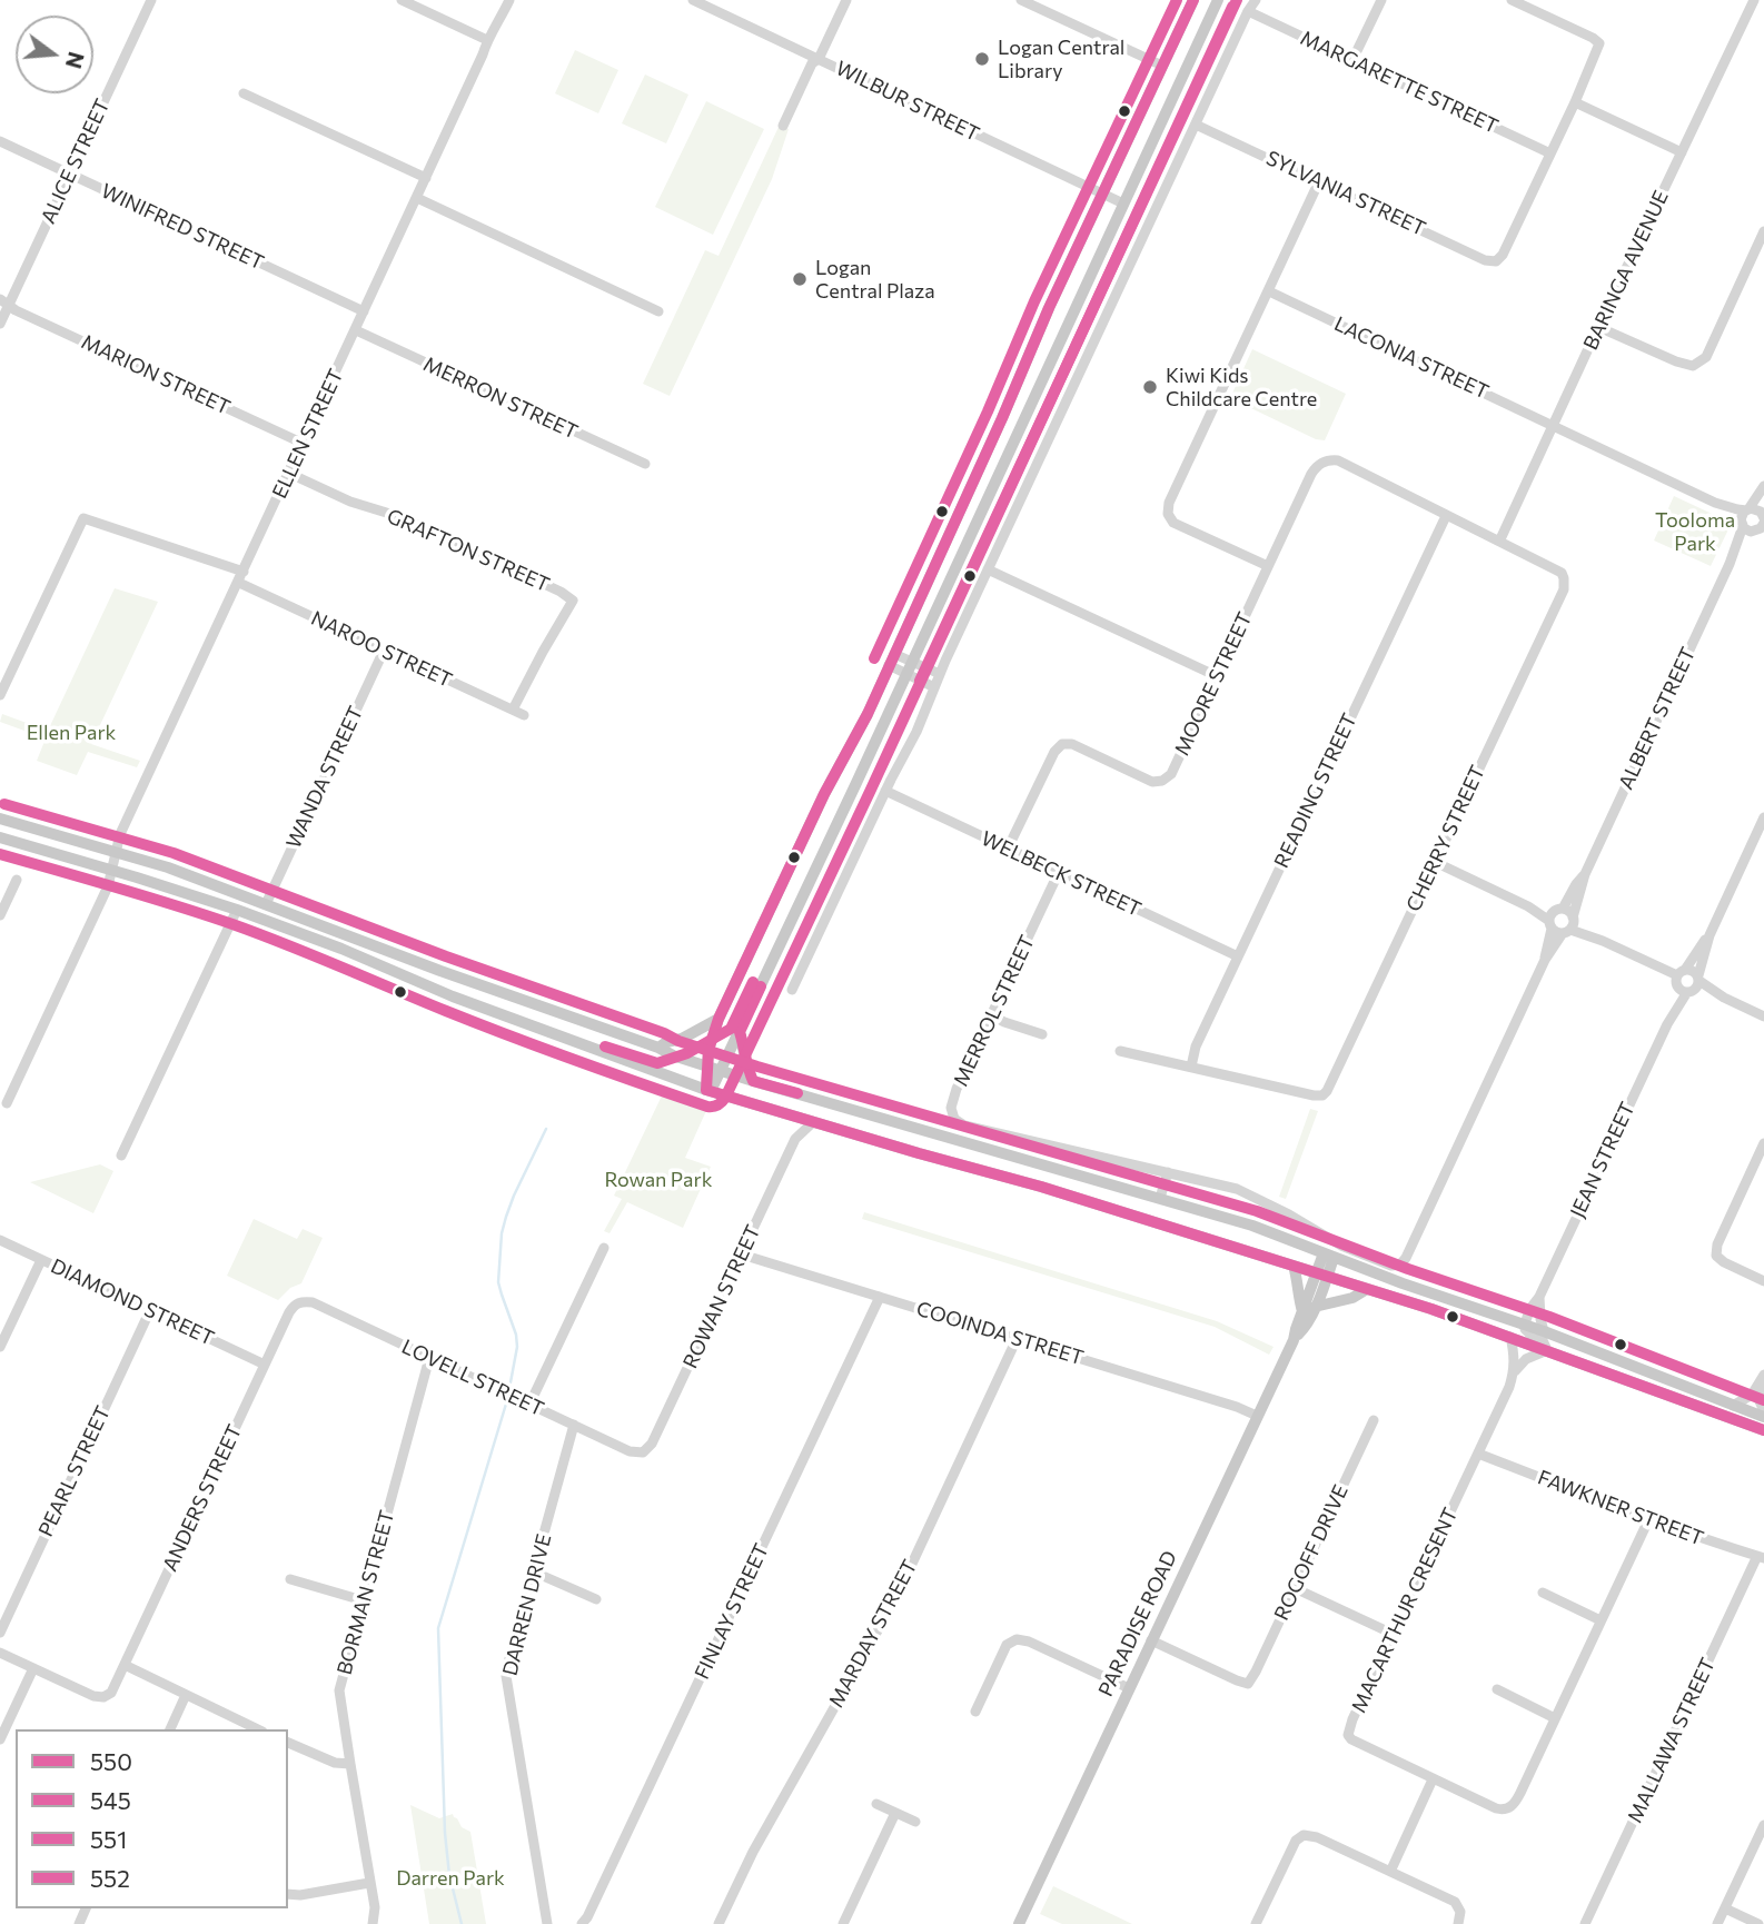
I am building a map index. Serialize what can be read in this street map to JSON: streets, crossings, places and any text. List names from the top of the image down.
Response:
{
  "streets": {
    "main road": ["PARADISE ROAD"],
    "street": [
      "MARGARETTE STREET",
      "WILBUR STREET",
      "ALICE STREET",
      "SYLVANIA STREET",
      "WINIFRED STREET",
      "BARINGA AVENUE",
      "LACONIA STREET",
      "MARION STREET",
      "MERRON STREET",
      "ELLEN STREET",
      "GRAFTON STREET",
      "NAROO STREET",
      "MOORE STREET",
      "ALBERT STREET",
      "WANDA STREET",
      "READING STREET",
      "CHERRY STREET",
      "WELBECK STREET",
      "MERROL STREET",
      "JEAN STREET",
      "ROWAN STREET",
      "DIAMOND STREET",
      "COOINDA STREET",
      "LOVELL STREET",
      "PEARL STREET",
      "ANDERS STREET",
      "FAWKNER STREET",
      "ROGOFF DRIVE",
      "BORMAN STREET",
      "DARREN DRIVE",
      "MACARTHUR CRESENT",
      "FINLAY STREET",
      "MARDAY STREET",
      "MALLAWA STREET"
    ]
  },
  "crossings": [
    ["MARGARETTE STREET", "SYLVANIA STREET"],
    ["ALICE STREET", "WINIFRED STREET"],
    ["ALICE STREET", "MARION STREET"],
    ["WINIFRED STREET", "ELLEN STREET"],
    ["BARINGA AVENUE", "LACONIA STREET"],
    ["BARINGA AVENUE", "CHERRY STREET"],
    ["LACONIA STREET", "ALBERT STREET"],
    ["MARION STREET", "ELLEN STREET"],
    ["MERRON STREET", "ELLEN STREET"],
    ["ELLEN STREET", "GRAFTON STREET"],
    ["ELLEN STREET", "NAROO STREET"],
    ["GRAFTON STREET", "NAROO STREET"],
    ["NAROO STREET", "WANDA STREET"],
    ["MOORE STREET", "READING STREET"],
    ["MOORE STREET", "WELBECK STREET"],
    ["ALBERT STREET", "MERROL STREET"],
    ["READING STREET", "CHERRY STREET"],
    ["READING STREET", "WELBECK STREET"],
    ["WELBECK STREET", "MERROL STREET"],
    ["ROWAN STREET", "COOINDA STREET"],
    ["ROWAN STREET", "LOVELL STREET"],
    ["DIAMOND STREET", "PEARL STREET"],
    ["DIAMOND STREET", "ANDERS STREET"],
    ["COOINDA STREET", "FINLAY STREET"],
    ["COOINDA STREET", "PARADISE ROAD"],
    ["COOINDA STREET", "MARDAY STREET"],
    ["LOVELL STREET", "ANDERS STREET"],
    ["LOVELL STREET", "BORMAN STREET"],
    ["LOVELL STREET", "DARREN DRIVE"],
    ["FAWKNER STREET", "MACARTHUR CRESENT"],
    ["FAWKNER STREET", "MALLAWA STREET"],
    ["ROGOFF DRIVE", "PARADISE ROAD"]
  ],
  "parks": [
    "Tooloma Park",
    "Ellen Park",
    "Rowan Park",
    "Darren Park"
  ],
  "places": ["Logan Central Library", "Logan Central Plaza", "Kiwi Kids Childcare Centre"],
  "lines": [
    "transit line 550",
    "transit line 552",
    "transit line 545",
    "transit line 551"
  ],
  "legend": [
    "550",
    "545",
    "551",
    "552"
  ],
  "north": "right"
}
